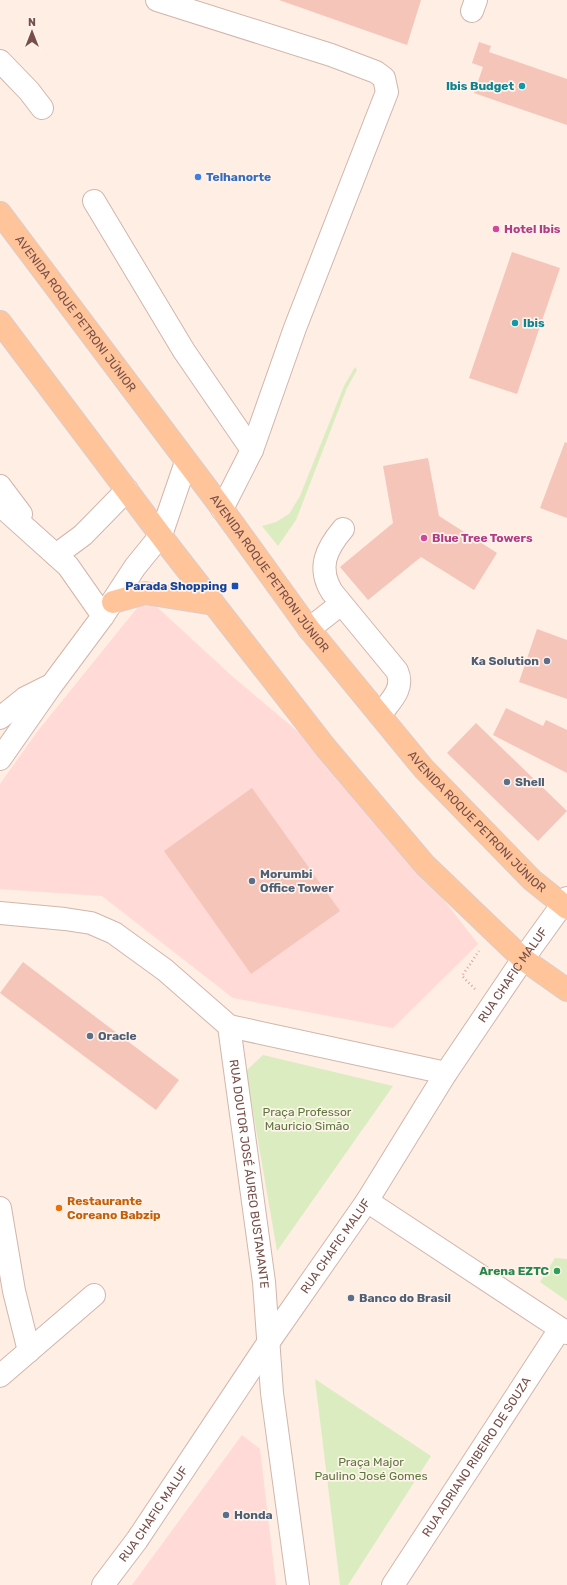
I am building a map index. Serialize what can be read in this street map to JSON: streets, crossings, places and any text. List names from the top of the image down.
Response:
{
  "streets": {
    "main road": ["AVENIDA ROQUE PETRONI JÚNIOR"],
    "street": ["RUA CHAFIC MALUF", "RUA DOUTOR JOSÉ ÁUREO BUSTAMANTE", "RUA ADRIANO RIBEIRO DE SOUZA"]
  },
  "crossings": [
    ["AVENIDA ROQUE PETRONI JÚNIOR", "RUA CHAFIC MALUF"],
    ["RUA CHAFIC MALUF", "RUA DOUTOR JOSÉ ÁUREO BUSTAMANTE"]
  ],
  "parks": ["Praça Professor Mauricio Simão", "Praça Major Paulino José Gomes"],
  "places": {
    "other": [
      "Ibis Budget",
      "Telhanorte",
      "Hotel Ibis",
      "Ibis",
      "Blue Tree Towers",
      "Ka Solution",
      "Shell",
      "Morumbi Office Tower",
      "Oracle",
      "Restaurante Coreano Babzip",
      "Arena EZTC",
      "Banco do Brasil",
      "Honda"
    ],
    "transit": ["Parada Shopping"]
  },
  "north": "top"
}
